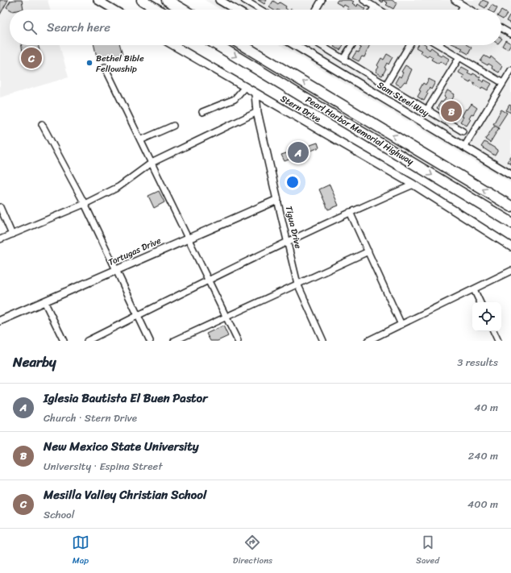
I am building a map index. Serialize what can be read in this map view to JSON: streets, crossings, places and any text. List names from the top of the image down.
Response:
{
  "streets": {
    "highway": ["Pearl Harbor Memorial Highway"],
    "street": [
      "Sam Steel Way",
      "Stern Drive",
      "Tigua Drive",
      "Tortugas Drive"
    ]
  },
  "crossings": [
    ["Stern Drive", "Tigua Drive"],
    ["Tigua Drive", "Tortugas Drive"]
  ],
  "places": ["Bethel Bible Fellowship"],
  "page": {
    "search": "Search here",
    "pins": ["C", "B", "A"],
    "heading": ["Nearby", "3 results"],
    "list": [
      {
        "mark": "A",
        "name": "Iglesia Bautista El Buen Pastor",
        "note": "Church · Stern Drive",
        "value": "40 m"
      },
      {
        "mark": "B",
        "name": "New Mexico State University",
        "note": "University · Espina Street",
        "value": "240 m"
      },
      {
        "mark": "C",
        "name": "Mesilla Valley Christian School",
        "note": "School",
        "value": "400 m"
      }
    ],
    "nav": ["Map", "Directions", "Saved"]
  }
}
